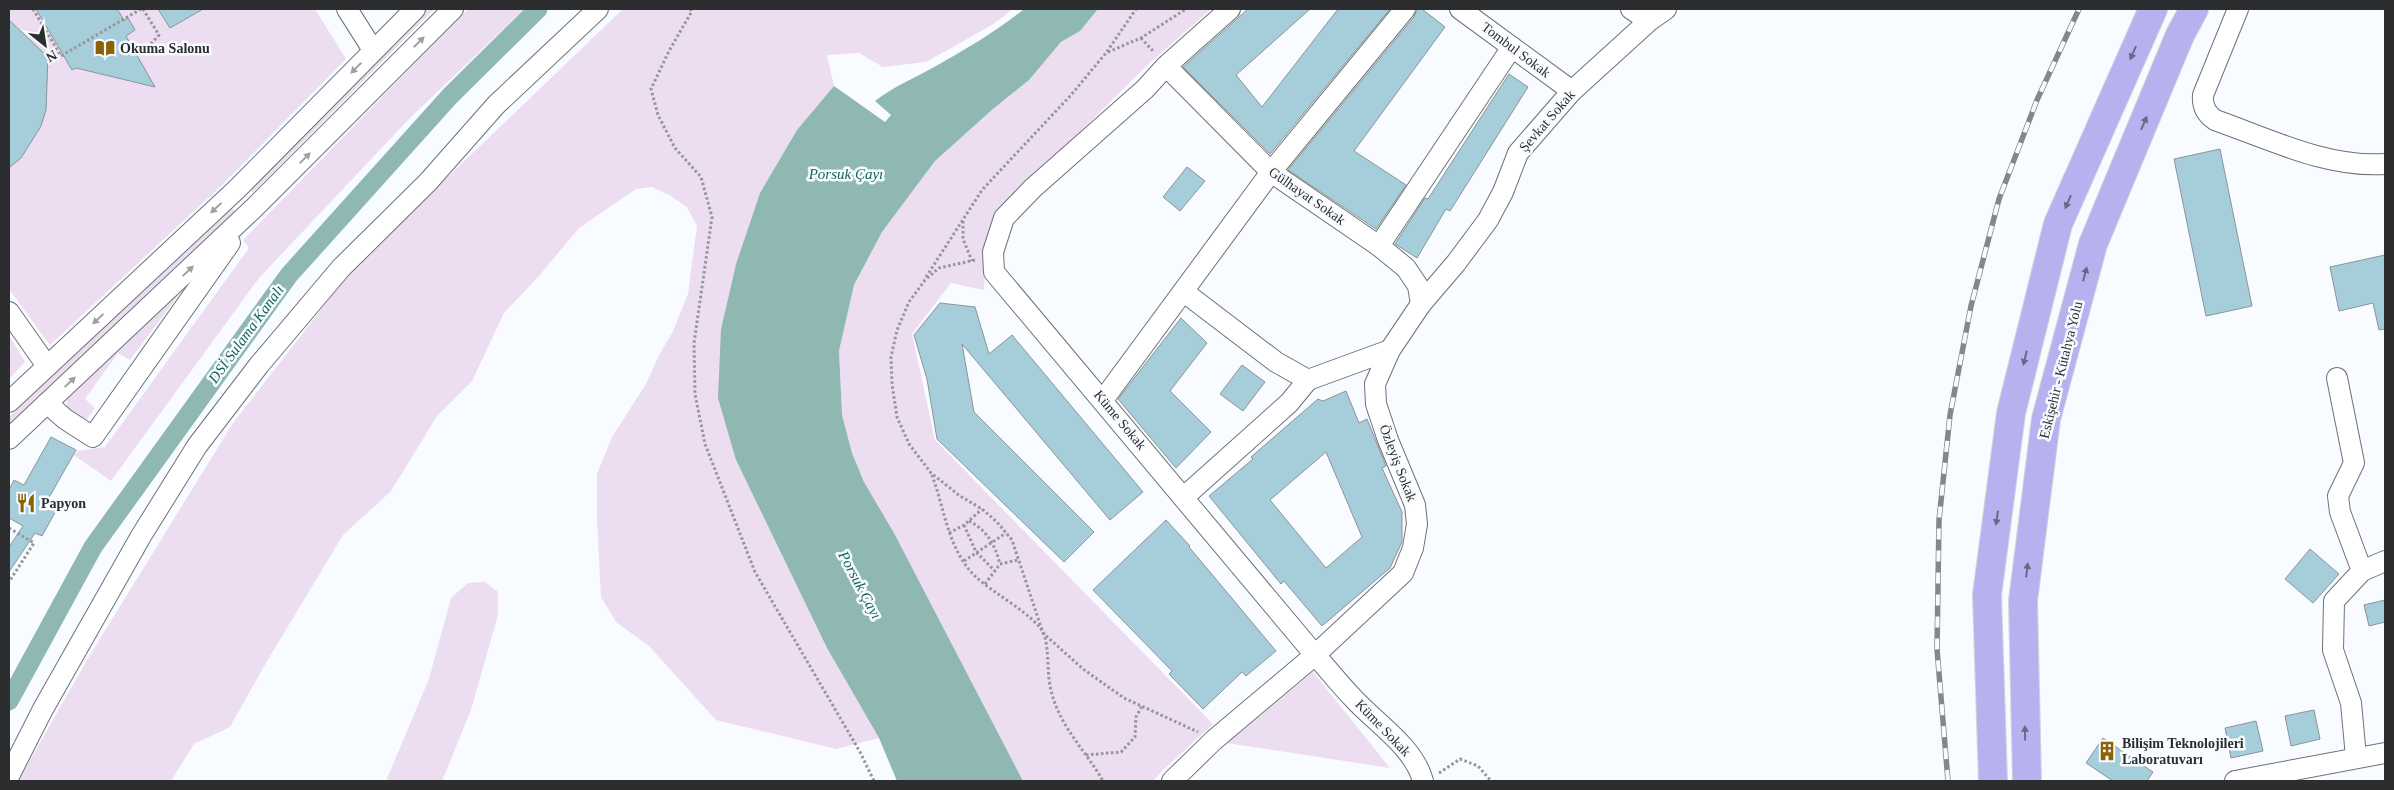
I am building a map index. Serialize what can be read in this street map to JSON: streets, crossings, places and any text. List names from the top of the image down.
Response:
{
  "streets": {
    "highway": ["Eskişehir - Kütahya Yolu"],
    "street": [
      "Tombul Sokak",
      "Şevkat Sokak",
      "Gülhayat Sokak",
      "Küme Sokak",
      "Özleyiş Sokak"
    ]
  },
  "crossings": [
    ["Tombul Sokak", "Şevkat Sokak"],
    ["Şevkat Sokak", "Gülhayat Sokak"],
    ["Şevkat Sokak", "Özleyiş Sokak"],
    ["Gülhayat Sokak", "Özleyiş Sokak"],
    ["Küme Sokak", "Özleyiş Sokak"]
  ],
  "water": ["Porsuk Çayı", "DSİ Sulama Kanalı"],
  "places": {
    "library": ["Okuma Salonu"],
    "restaurant": ["Papyon"],
    "building": ["Bilişim Teknolojileri Laboratuvarı"]
  },
  "north": "bottom right"
}
